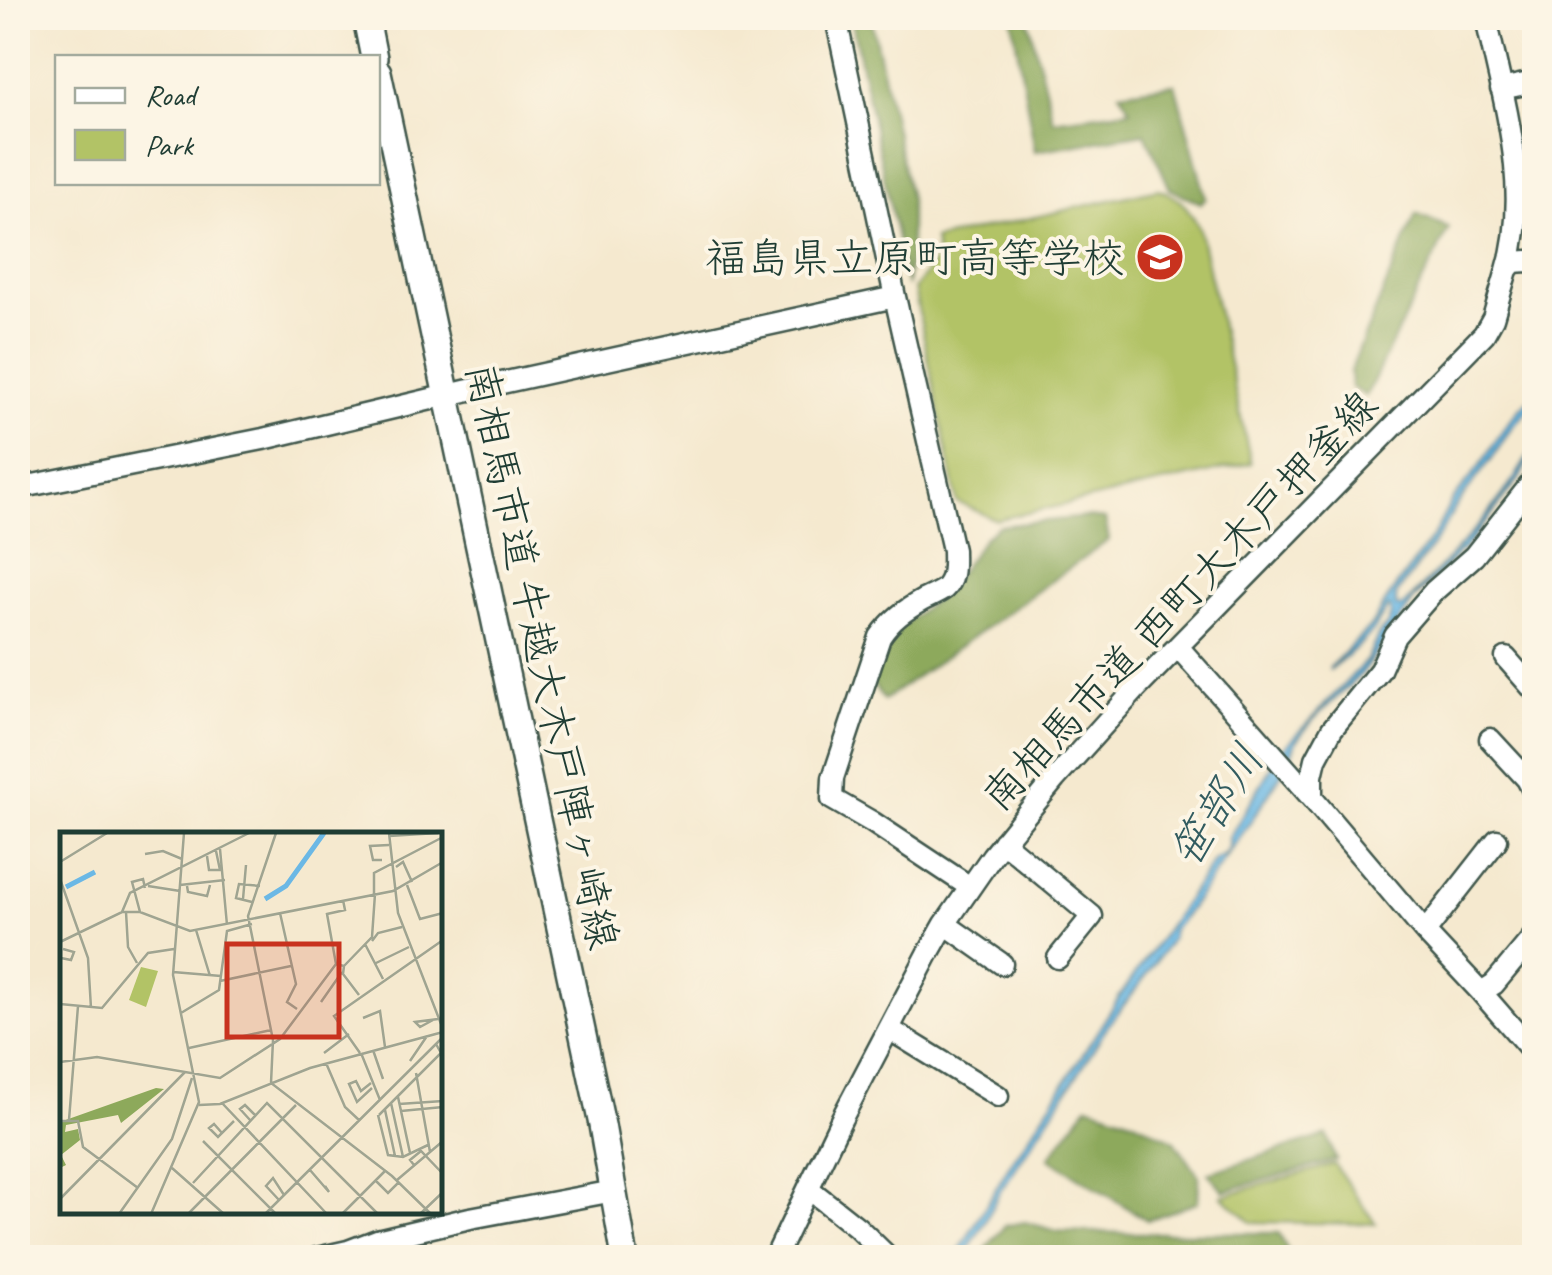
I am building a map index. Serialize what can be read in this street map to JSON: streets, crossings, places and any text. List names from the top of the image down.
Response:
{
  "streets": {
    "street": ["南相馬市道 西町大木戸押釜線", "南相馬市道 牛越大木戸陣ヶ崎線"]
  },
  "water": ["笹部川"],
  "places": {
    "school or university": ["福島県立原町高等学校"]
  },
  "legend": ["Road", "Park"]
}
